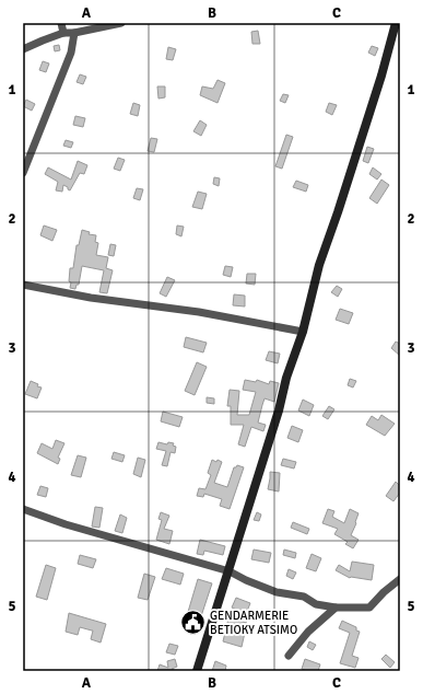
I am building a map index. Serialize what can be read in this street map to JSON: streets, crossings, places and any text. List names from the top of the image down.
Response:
{
  "places": {
    "public building": ["GENDARMERIE BETIOKY ATSIMO"]
  },
  "grid": {
    "columns": ["A", "B", "C"],
    "rows": [
      "1",
      "2",
      "3",
      "4",
      "5"
    ]
  }
}
